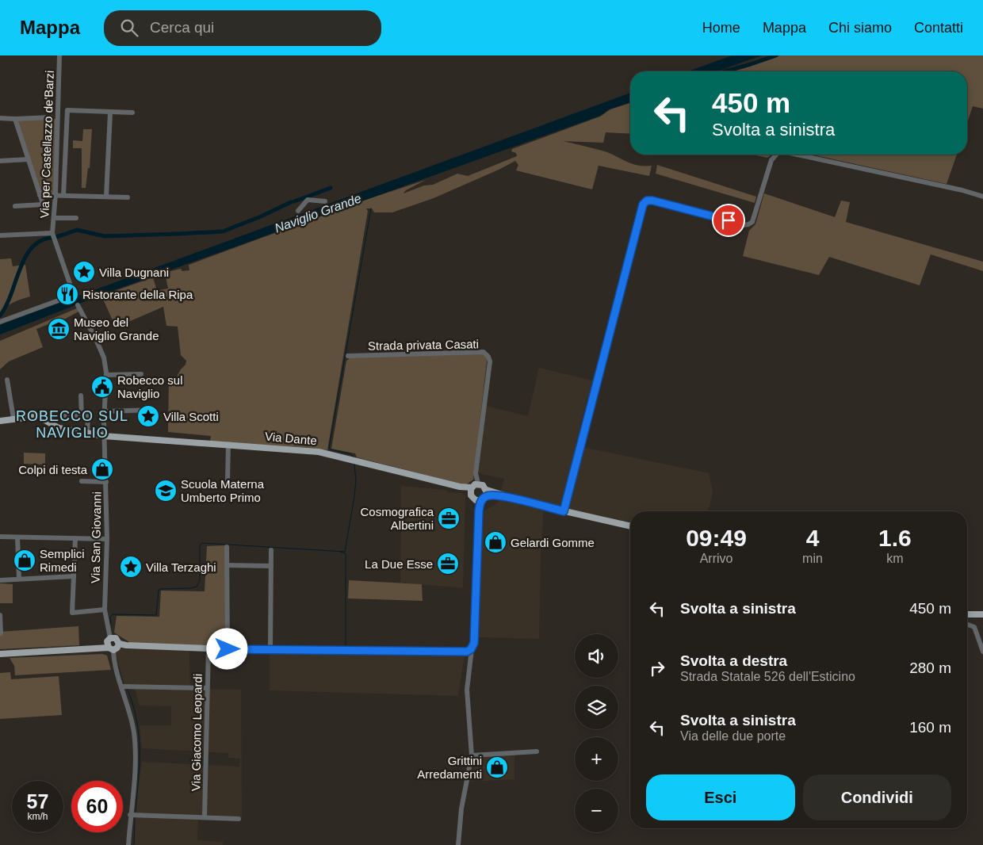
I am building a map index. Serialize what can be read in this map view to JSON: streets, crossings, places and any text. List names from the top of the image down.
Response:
{
  "streets": {
    "main road": ["Via Dante"],
    "street": [
      "Via per Castellazzo de'Barzi",
      "Strada privata Casati",
      "Via San Giovanni",
      "Via Giacomo Leopardi"
    ]
  },
  "crossings": [
    ["Strada privata Casati", "Via Dante"],
    ["Via Dante", "Via San Giovanni"]
  ],
  "districts": ["ROBECCO SUL NAVIGLIO"],
  "water": ["Naviglio Grande"],
  "places": {
    "place": ["Villa Dugnani", "Villa Scotti", "Villa Terzaghi"],
    "restaurant": ["Ristorante della Ripa"],
    "museum": ["Museo del Naviglio Grande"],
    "public building": ["Robecco sul Naviglio"],
    "shop": [
      "Colpi di testa",
      "Gelardi Gomme",
      "Semplici Rimedi",
      "Grittini Arredamenti"
    ],
    "school or university": ["Scuola Materna Umberto Primo"],
    "office": ["Cosmografica Albertini", "La Due Esse"]
  },
  "page": {
    "header": "Mappa",
    "search": "Cerca qui",
    "nav": [
      "Home",
      "Mappa",
      "Chi siamo",
      "Contatti"
    ],
    "turn": ["450 m", "Svolta a sinistra"],
    "eta": [
      "09:49",
      "Arrivo",
      "4",
      "min",
      "1.6",
      "km"
    ],
    "list": [
      {
        "name": "Svolta a sinistra",
        "value": "450 m"
      },
      {
        "name": "Svolta a destra",
        "note": "Strada Statale 526 dell'Esticino",
        "value": "280 m"
      },
      {
        "name": "Svolta a sinistra",
        "note": "Via delle due porte",
        "value": "160 m"
      }
    ],
    "map_buttons": ["+", "−"],
    "buttons": ["Esci", "Condividi"],
    "speed": "57 km/h",
    "limit": "60"
  }
}
